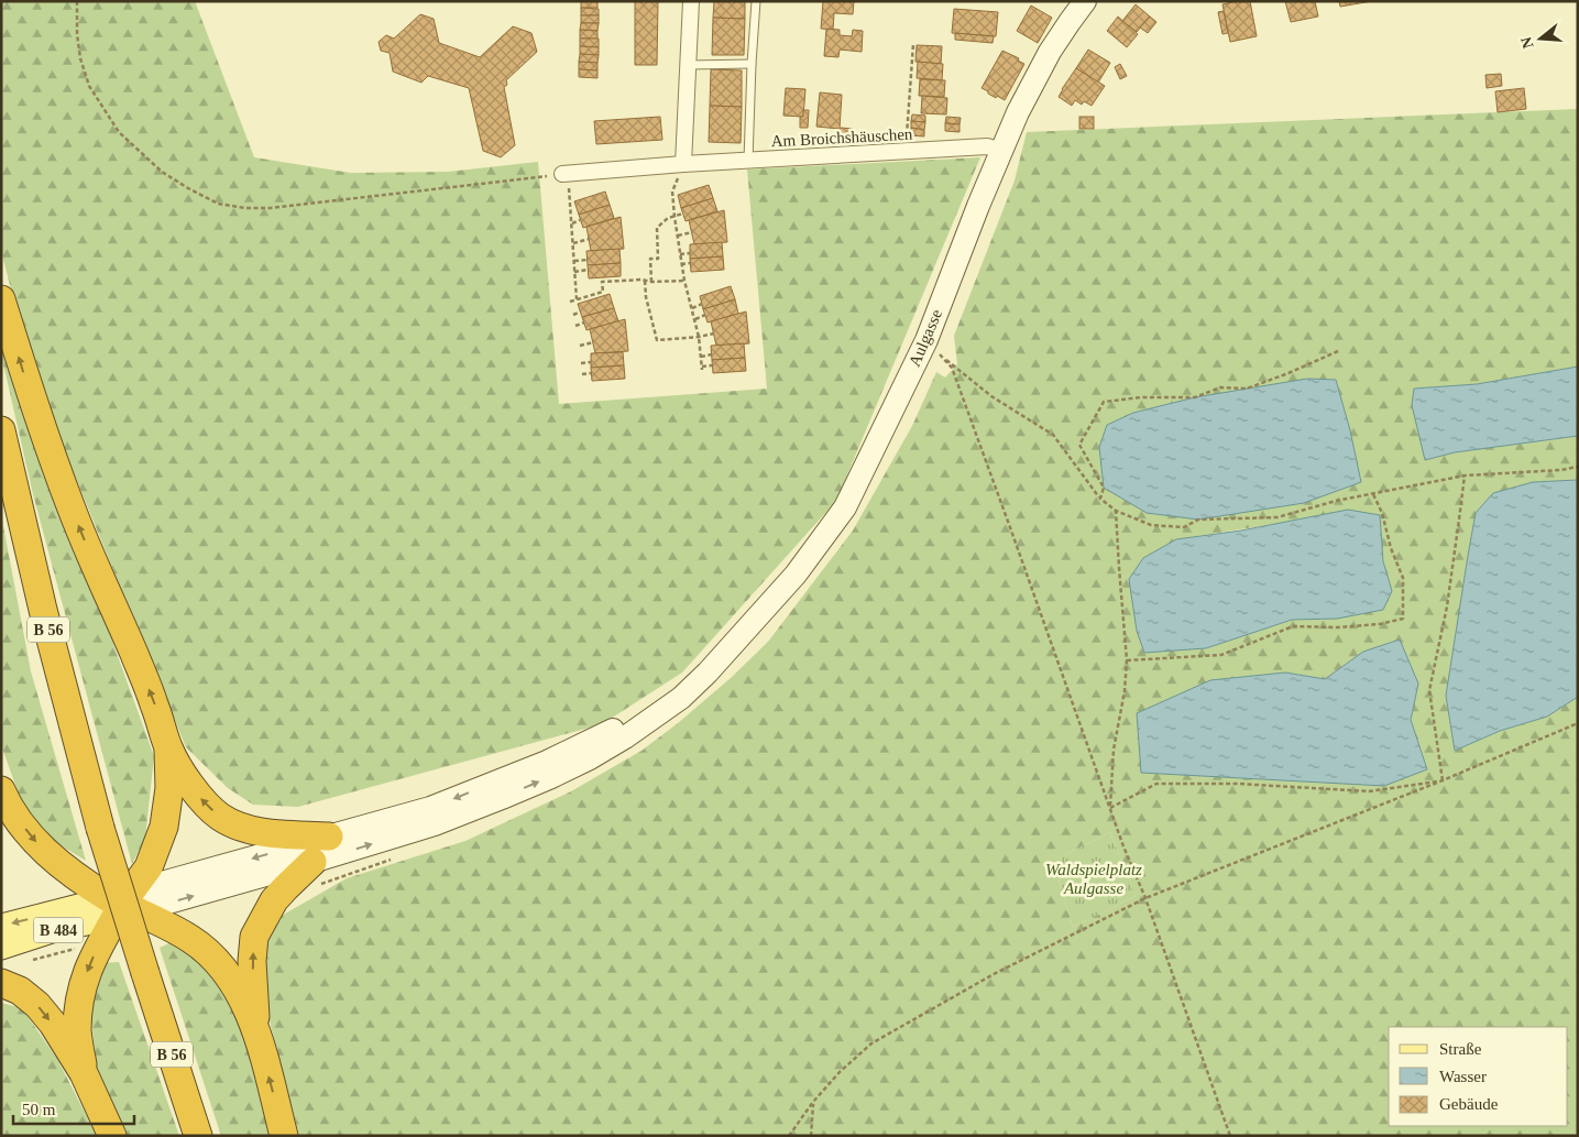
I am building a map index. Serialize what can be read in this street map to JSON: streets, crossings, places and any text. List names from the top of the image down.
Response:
{
  "streets": {
    "highway": ["B 56"],
    "main road": ["Aulgasse", "B 484"],
    "street": ["Am Broichshäuschen"]
  },
  "crossings": [
    ["Am Broichshäuschen", "Aulgasse"]
  ],
  "parks": ["Waldspielplatz Aulgasse"],
  "legend": ["Straße", "Wasser", "Gebäude"],
  "scale_bar": "50 m",
  "north": "left"
}
